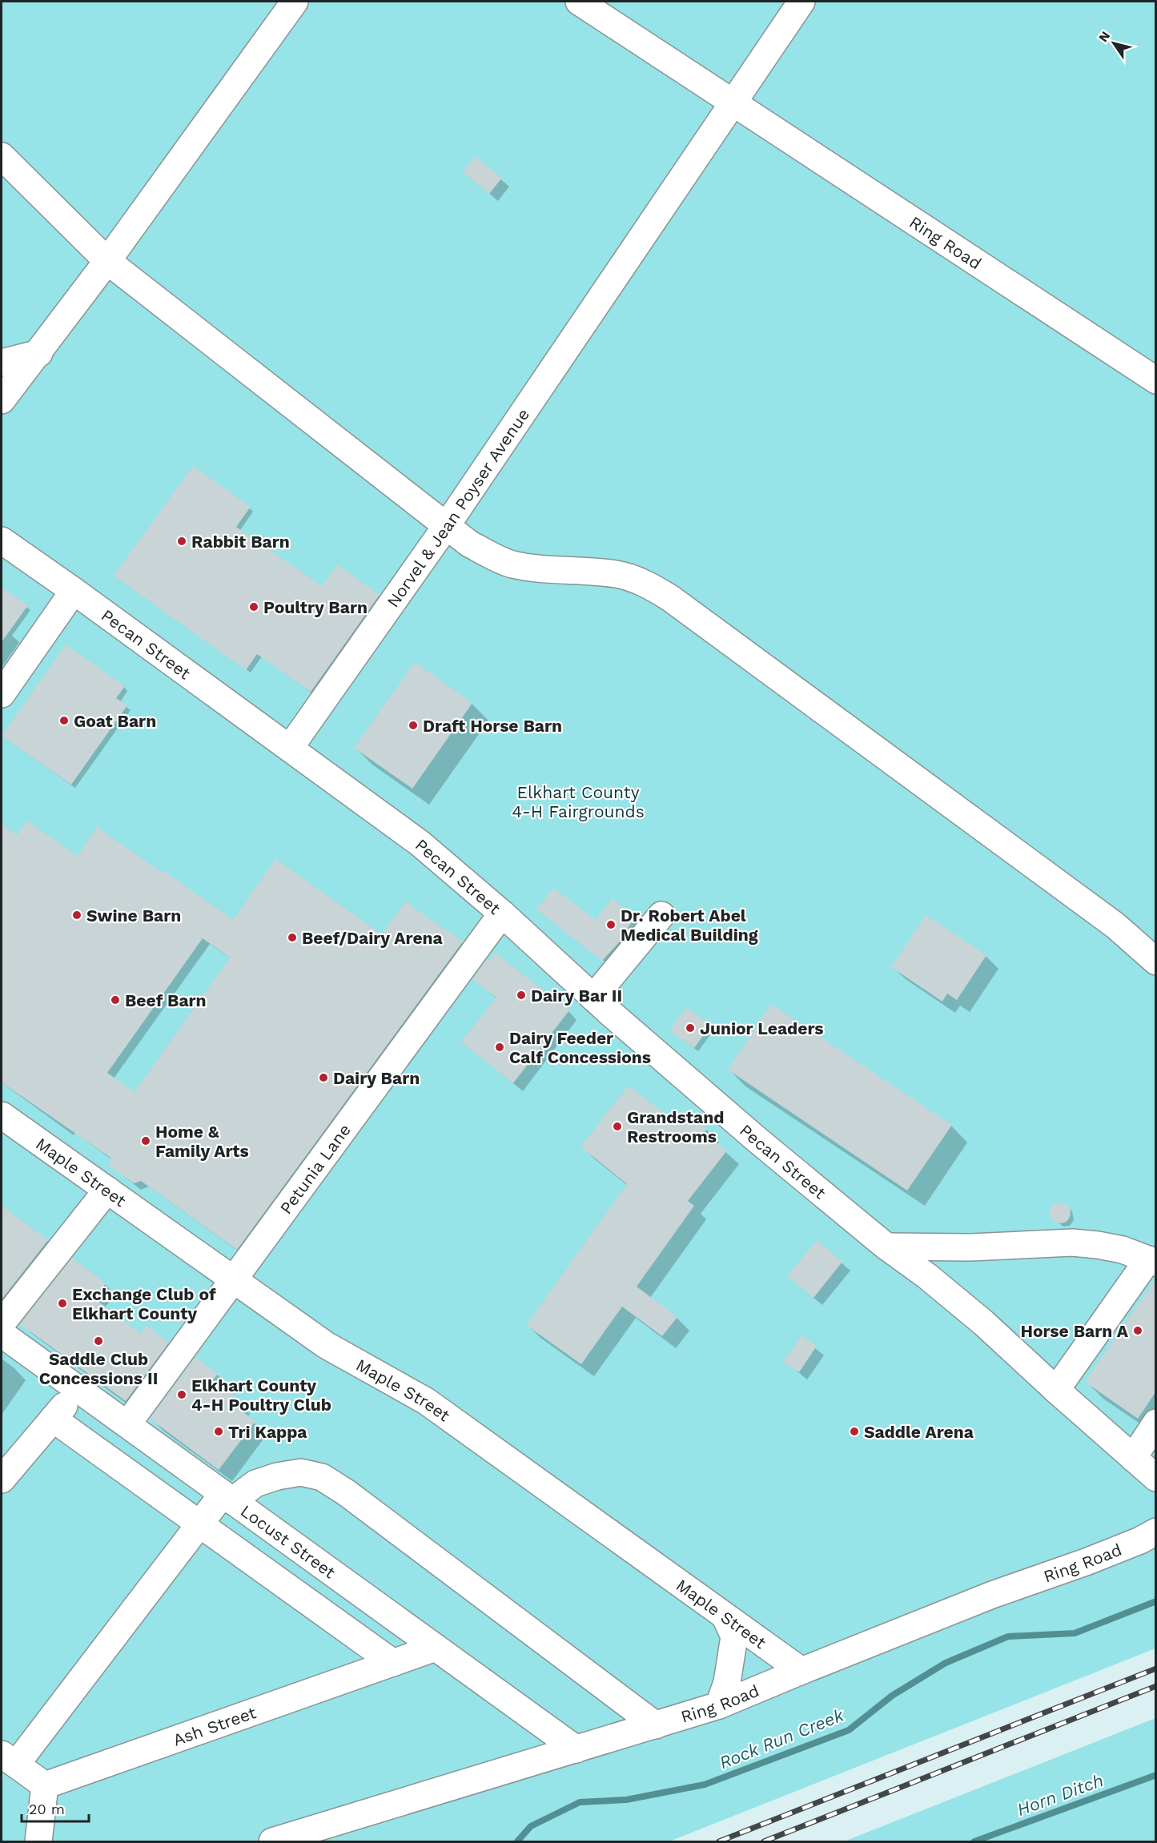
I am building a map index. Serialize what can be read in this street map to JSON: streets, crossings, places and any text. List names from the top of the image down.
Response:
{
  "streets": {
    "street": [
      "Ring Road",
      "Norvel & Jean Poyser Avenue",
      "Pecan Street",
      "Petunia Lane",
      "Maple Street",
      "Locust Street",
      "Ash Street"
    ]
  },
  "crossings": [
    ["Ring Road", "Norvel & Jean Poyser Avenue"],
    ["Ring Road", "Maple Street"],
    ["Ring Road", "Locust Street"],
    ["Norvel & Jean Poyser Avenue", "Pecan Street"],
    ["Pecan Street", "Petunia Lane"],
    ["Petunia Lane", "Maple Street"],
    ["Petunia Lane", "Locust Street"],
    ["Locust Street", "Ash Street"]
  ],
  "water": ["Rock Run Creek", "Horn Ditch"],
  "parks": ["Elkhart County 4-H Fairgrounds"],
  "places": [
    "Rabbit Barn",
    "Poultry Barn",
    "Goat Barn",
    "Draft Horse Barn",
    "Swine Barn",
    "Dr. Robert Abel Medical Building",
    "Beef/Dairy Arena",
    "Dairy Bar II",
    "Beef Barn",
    "Junior Leaders",
    "Dairy Feeder Calf Concessions",
    "Dairy Barn",
    "Grandstand Restrooms",
    "Home & Family Arts",
    "Exchange Club of Elkhart County",
    "Horse Barn A",
    "Saddle Club Concessions II",
    "Elkhart County 4-H Poultry Club",
    "Tri Kappa",
    "Saddle Arena"
  ],
  "scale_bar": "20 m",
  "north": "top left"
}
